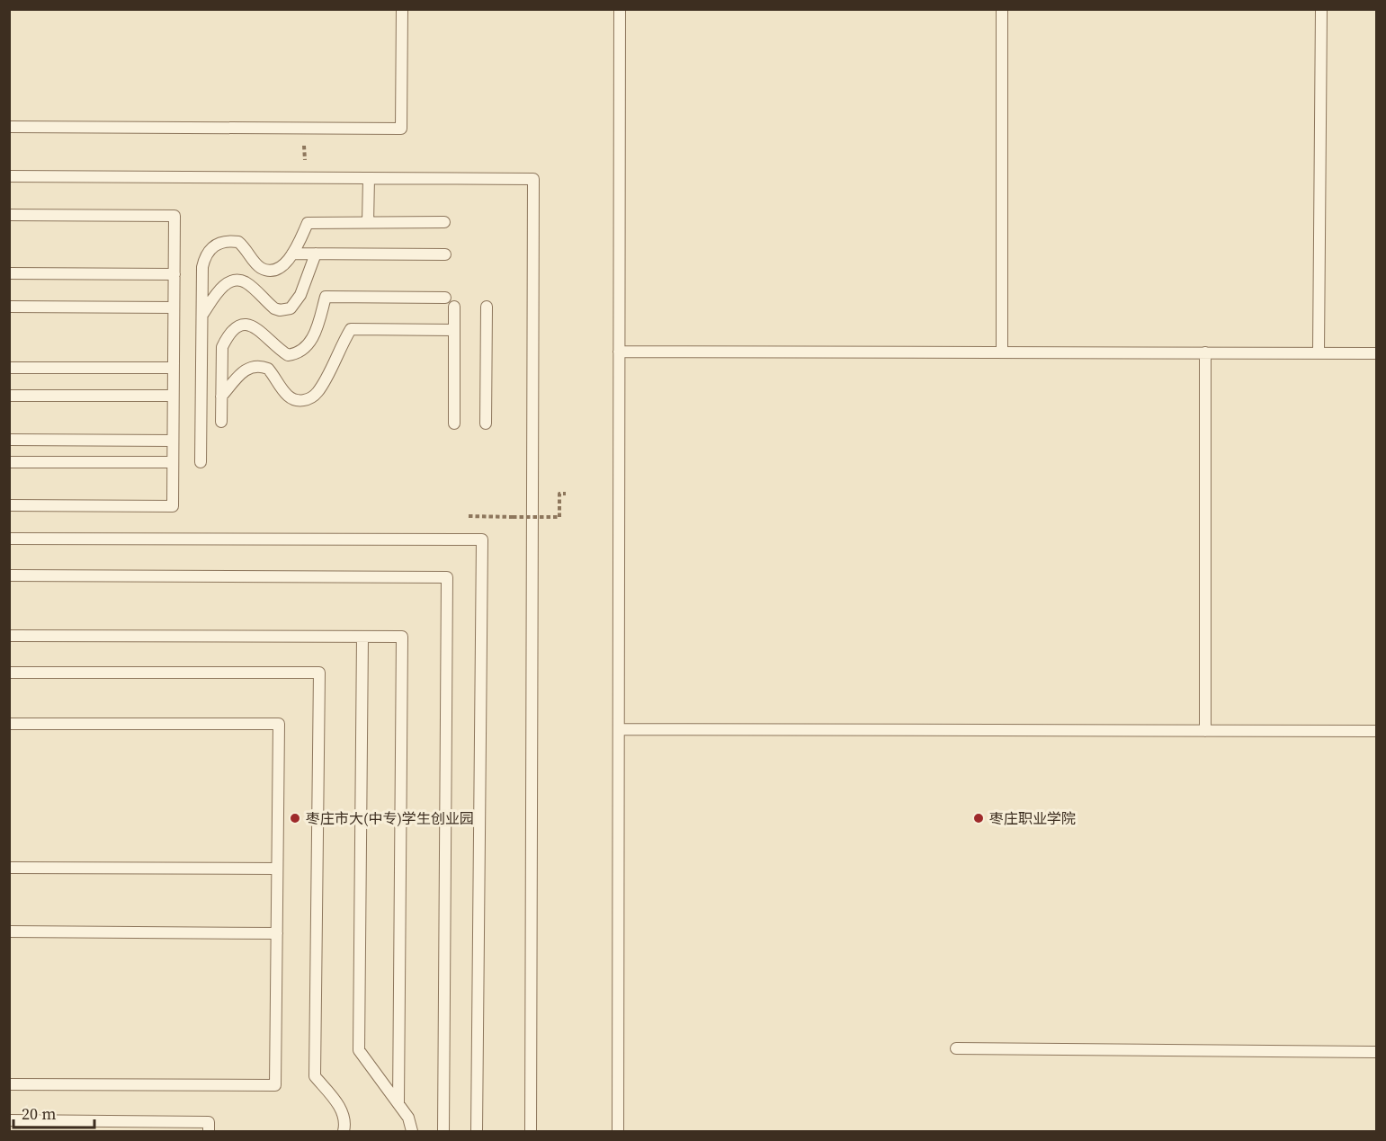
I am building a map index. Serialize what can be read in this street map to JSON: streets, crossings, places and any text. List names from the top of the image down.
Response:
{
  "places": ["枣庄市大(中专)学生创业园", "枣庄职业学院"],
  "scale_bar": "20 m"
}
